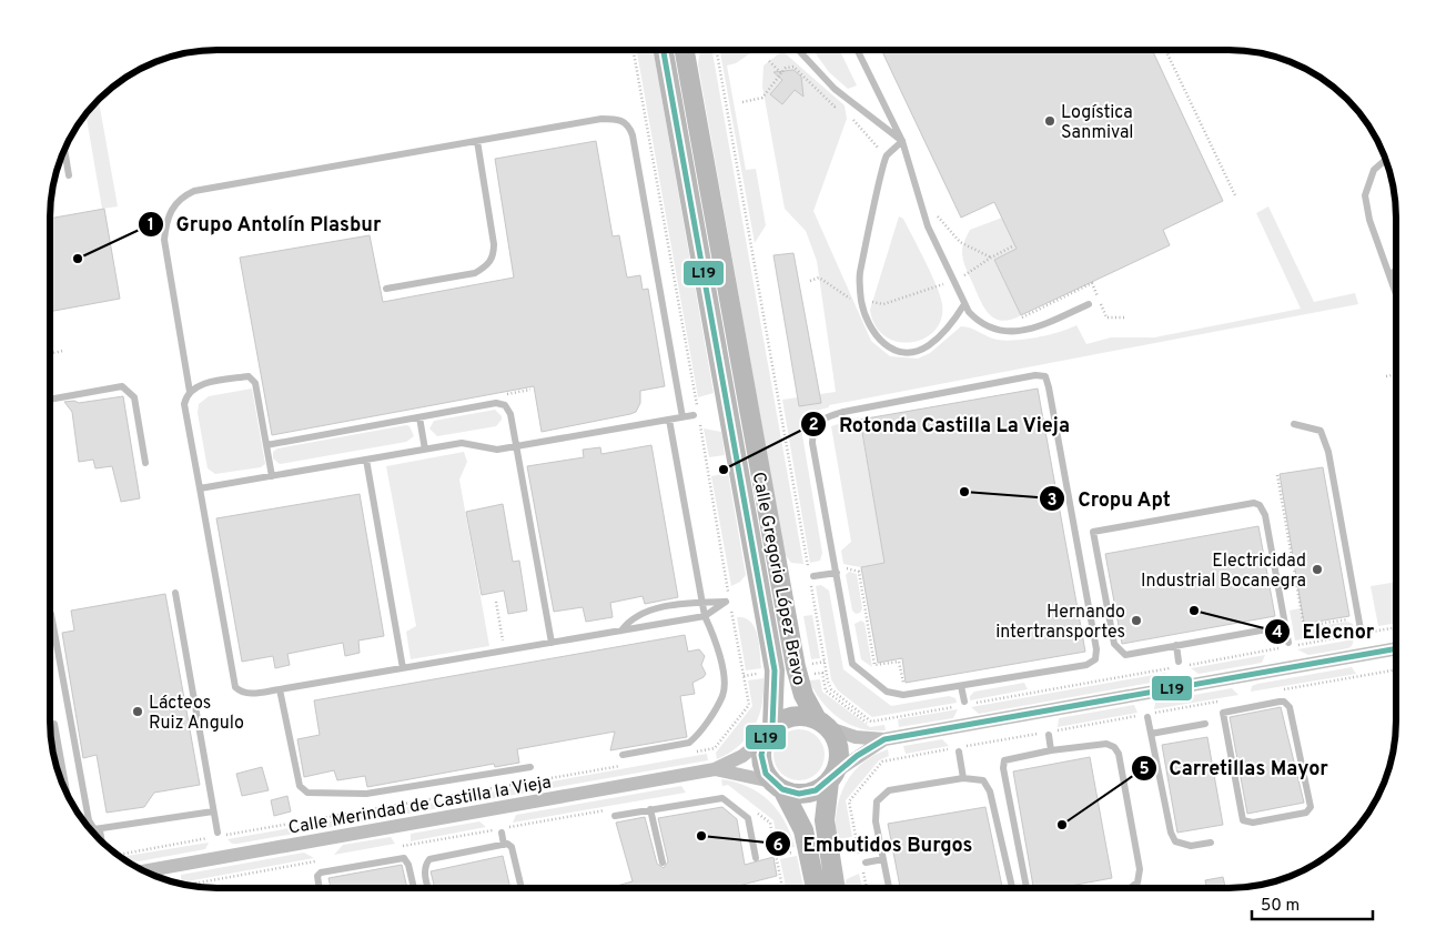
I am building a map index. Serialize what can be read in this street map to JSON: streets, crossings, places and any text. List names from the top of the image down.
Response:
{
  "streets": {
    "main road": ["Calle Gregorio López Bravo"],
    "street": ["Calle Merindad de Castilla la Vieja"]
  },
  "crossings": [
    ["Calle Gregorio López Bravo", "Calle Merindad de Castilla la Vieja"]
  ],
  "places": [
    "Logística Sanmival",
    "Grupo Antolín Plasbur",
    "Rotonda Castilla La Vieja",
    "Cropu Apt",
    "Electricidad Industrial Bocanegra",
    "Elecnor",
    "Hernando intertransportes",
    "Lácteos Ruiz Angulo",
    "Carretillas Mayor",
    "Embutidos Burgos"
  ],
  "lines": ["transit line L19"],
  "scale_bar": "50 m"
}
